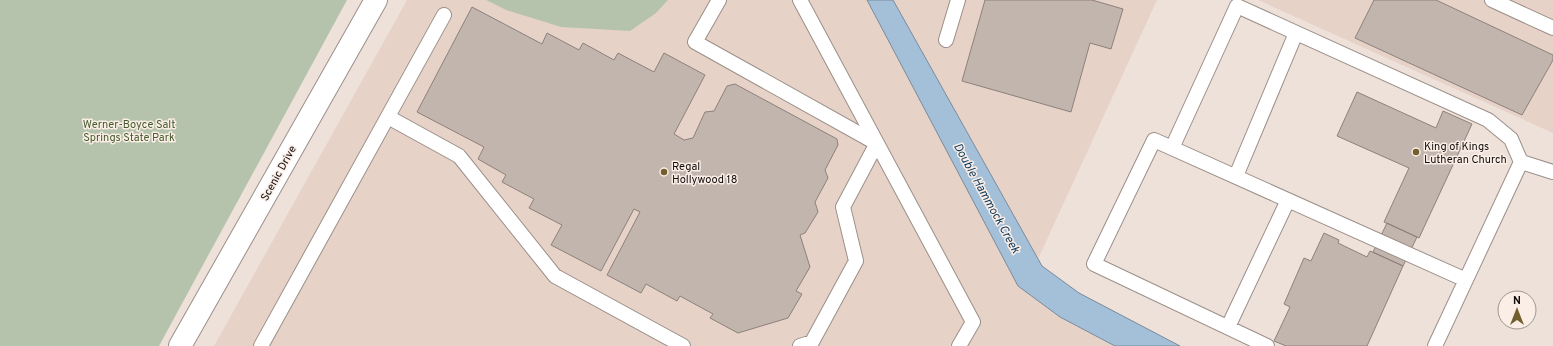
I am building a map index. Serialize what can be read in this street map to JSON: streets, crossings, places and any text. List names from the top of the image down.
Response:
{
  "streets": {
    "street": ["Scenic Drive"]
  },
  "water": ["Double Hammock Creek"],
  "parks": ["Werner-Boyce Salt Springs State Park"],
  "places": ["King of Kings Lutheran Church", "Regal Hollywood 18"],
  "north": "top"
}
